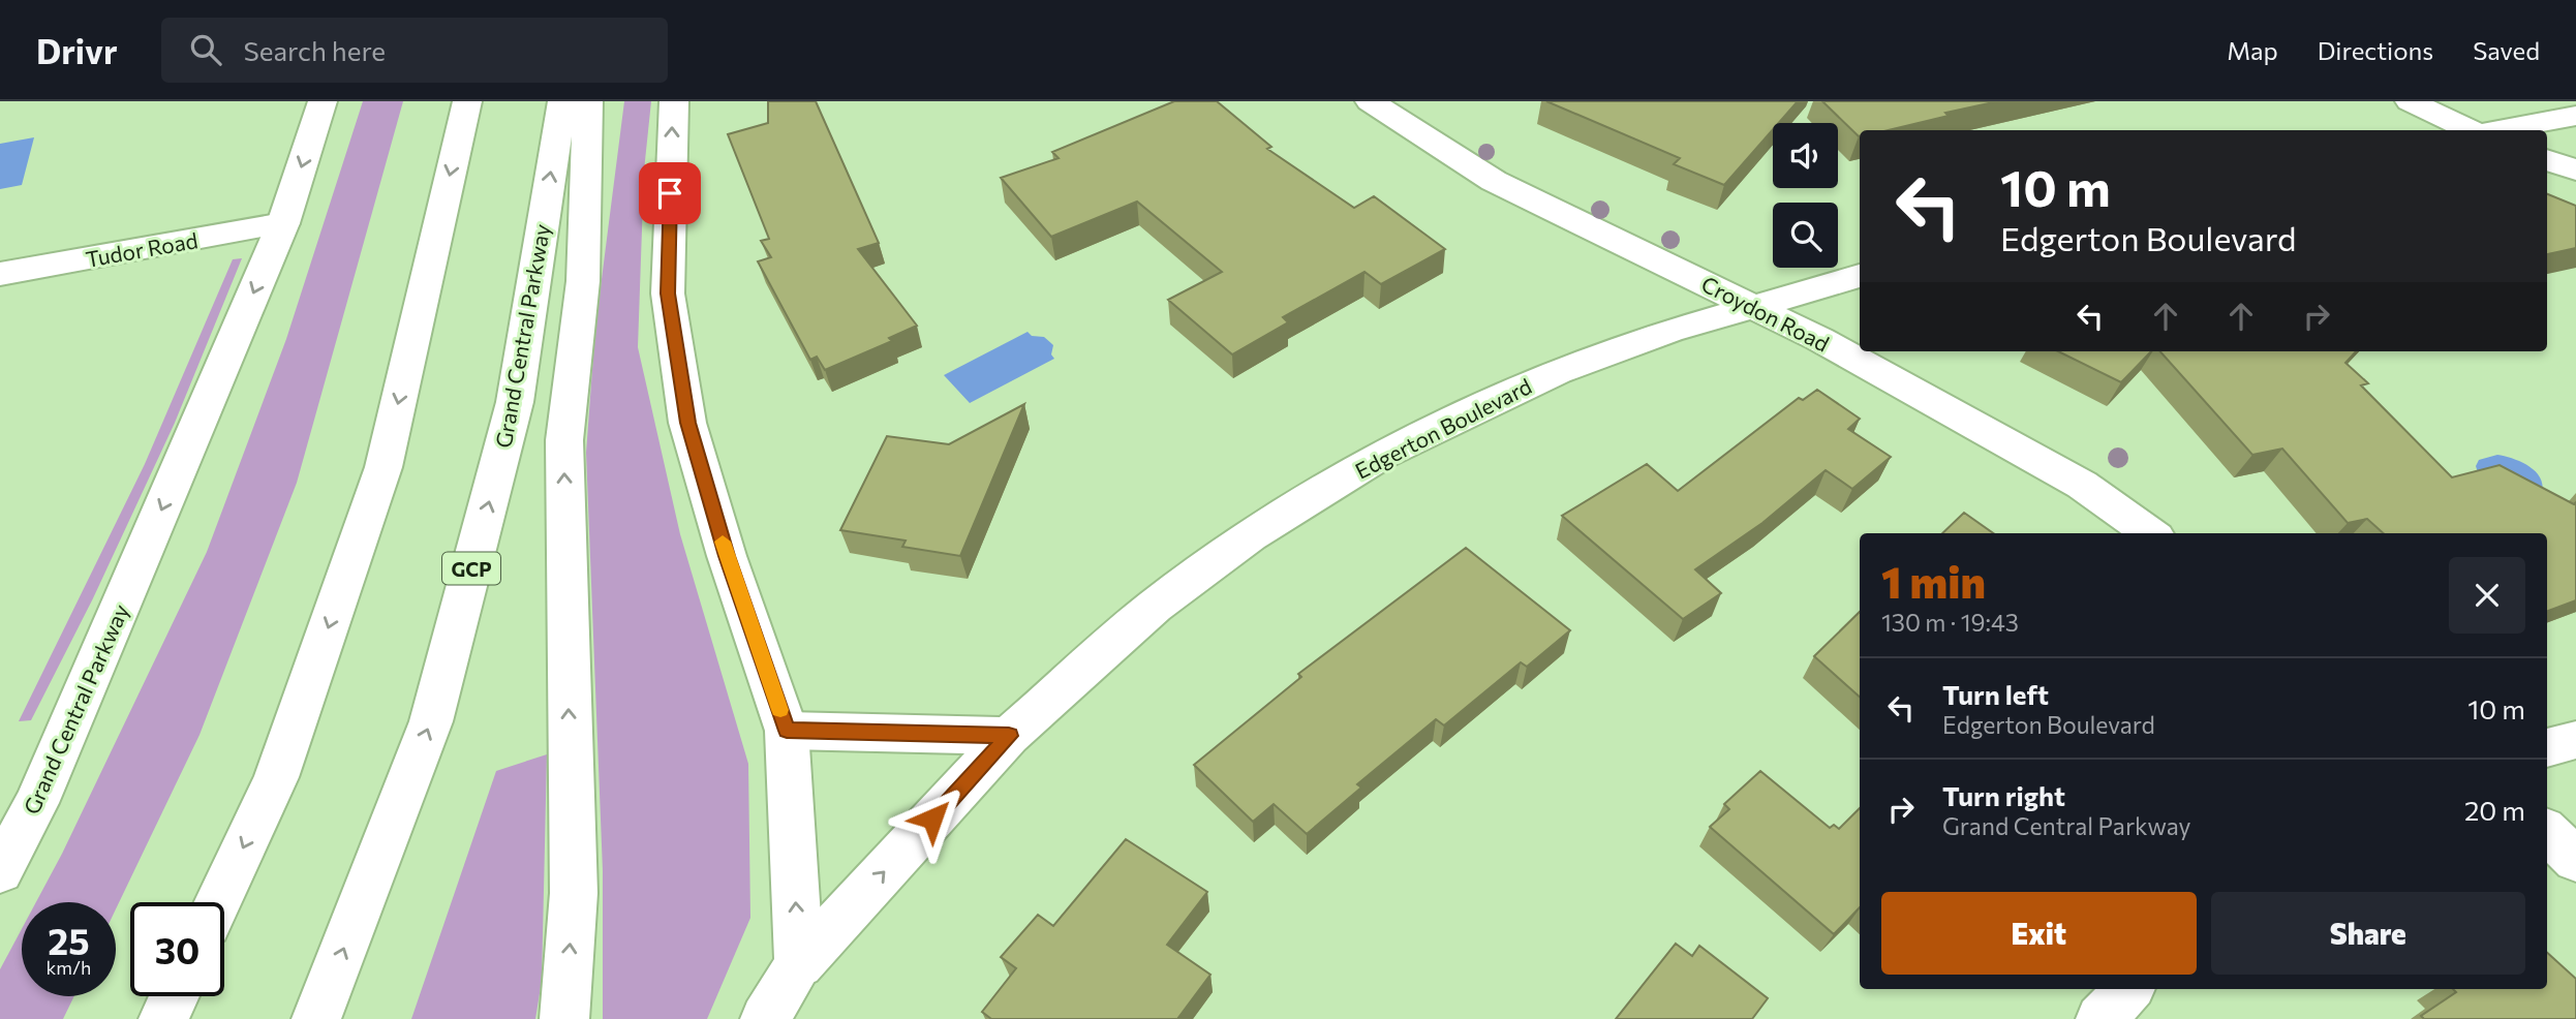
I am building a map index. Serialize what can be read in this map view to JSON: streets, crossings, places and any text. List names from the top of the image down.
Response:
{
  "streets": {
    "main road": [
      "Tudor Road",
      "Croydon Road",
      "Grand Central Parkway",
      "Edgerton Boulevard",
      "GCP"
    ]
  },
  "crossings": [
    ["Tudor Road", "Grand Central Parkway"],
    ["Croydon Road", "Edgerton Boulevard"]
  ],
  "page": {
    "header": "Drivr",
    "search": "Search here",
    "nav": ["Map", "Directions", "Saved"],
    "turn": ["10 m", "Edgerton Boulevard"],
    "heading": ["1 min", "130 m · 19:43"],
    "list": [
      {
        "name": "Turn left",
        "note": "Edgerton Boulevard",
        "value": "10 m"
      },
      {
        "name": "Turn right",
        "note": "Grand Central Parkway",
        "value": "20 m"
      }
    ],
    "buttons": ["Exit", "Share"],
    "speed": "25 km/h",
    "limit": "30"
  }
}
